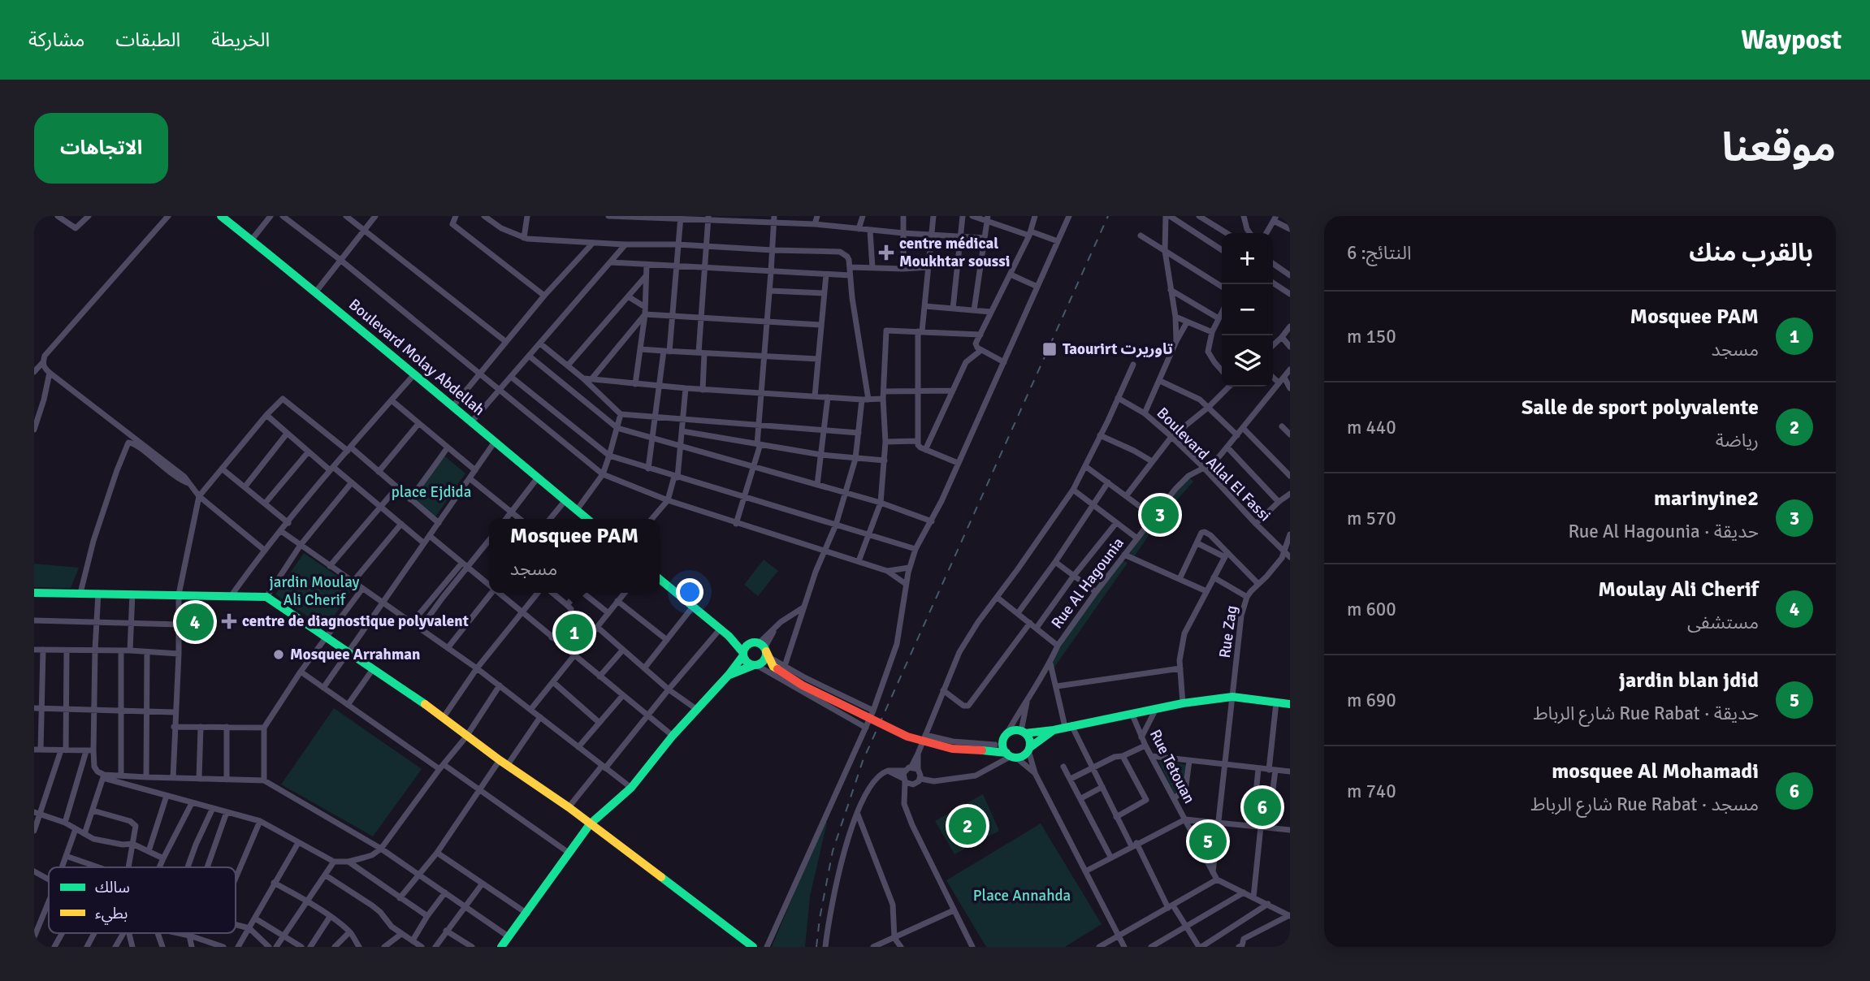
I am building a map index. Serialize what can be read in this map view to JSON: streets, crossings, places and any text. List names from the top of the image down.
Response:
{
  "streets": {
    "main road": ["Boulevard Molay Abdellah"],
    "street": [
      "Boulevard Allal El Fassi",
      "Rue Al Hagounia",
      "Rue Zag",
      "Rue Tetouan"
    ]
  },
  "crossings": [
    ["Boulevard Allal El Fassi", "Rue Al Hagounia"],
    ["Boulevard Allal El Fassi", "Rue Zag"],
    ["Rue Zag", "Rue Tetouan"]
  ],
  "parks": ["place Ejdida", "jardin Moulay Ali Cherif", "Place Annahda"],
  "places": {
    "health": ["centre médical Moukhtar soussi", "centre de diagnostique polyvalent"],
    "transit": ["Taourirt تاوريرت"],
    "other": ["Mosquee Arrahman"]
  },
  "legend": ["سالك", "بطيء"],
  "page": {
    "header": "Waypost",
    "nav": ["الخريطة", "الطبقات", "مشاركة"],
    "title": "موقعنا",
    "buttons": "الاتجاهات",
    "heading": ["بالقرب منك", "النتائج: 6"],
    "map_buttons": ["+", "−"],
    "list": [
      {
        "mark": "1",
        "name": "Mosquee PAM",
        "note": "مسجد",
        "value": "150 m"
      },
      {
        "mark": "2",
        "name": "Salle de sport polyvalente",
        "note": "رياضة",
        "value": "440 m"
      },
      {
        "mark": "3",
        "name": "marinyine2",
        "note": "حديقة · Rue Al Hagounia",
        "value": "570 m"
      },
      {
        "mark": "4",
        "name": "Moulay Ali Cherif",
        "note": "مستشفى",
        "value": "600 m"
      },
      {
        "mark": "5",
        "name": "jardin blan jdid",
        "note": "حديقة · Rue Rabat شارع الرباط",
        "value": "690 m"
      },
      {
        "mark": "6",
        "name": "mosquee Al Mohamadi",
        "note": "مسجد · Rue Rabat شارع الرباط",
        "value": "740 m"
      }
    ],
    "pins": [
      "3",
      "4",
      "1",
      "6",
      "2",
      "5"
    ],
    "popup": ["Mosquee PAM", "مسجد"]
  }
}
